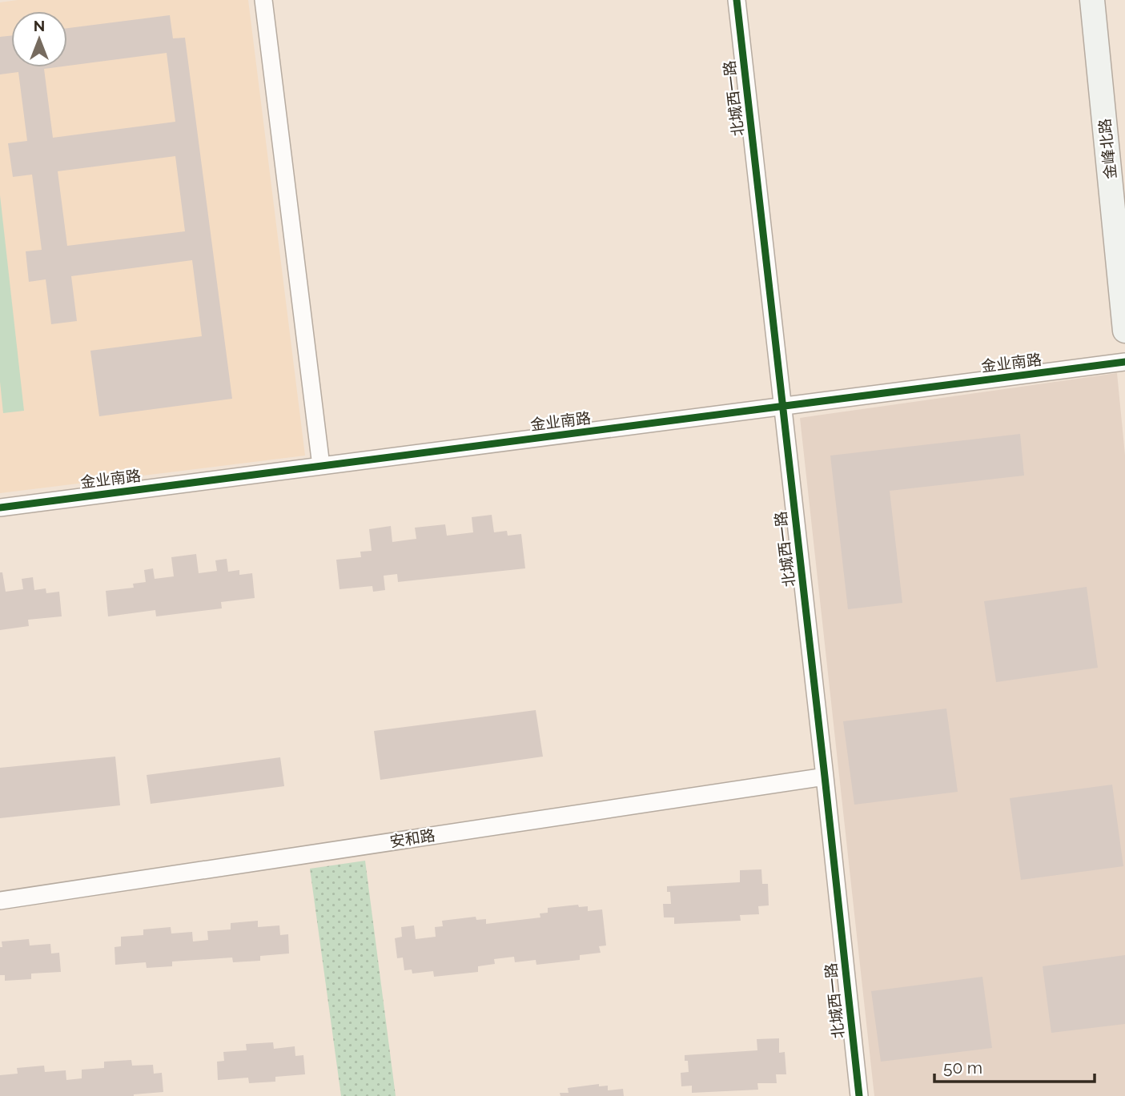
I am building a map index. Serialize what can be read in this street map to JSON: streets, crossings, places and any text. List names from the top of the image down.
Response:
{
  "streets": {
    "main road": ["金峰北路"],
    "street": ["北城西一路", "金业南路", "安和路"]
  },
  "crossings": [
    ["北城西一路", "金业南路"],
    ["北城西一路", "安和路"]
  ],
  "scale_bar": "50 m",
  "north": "top"
}
